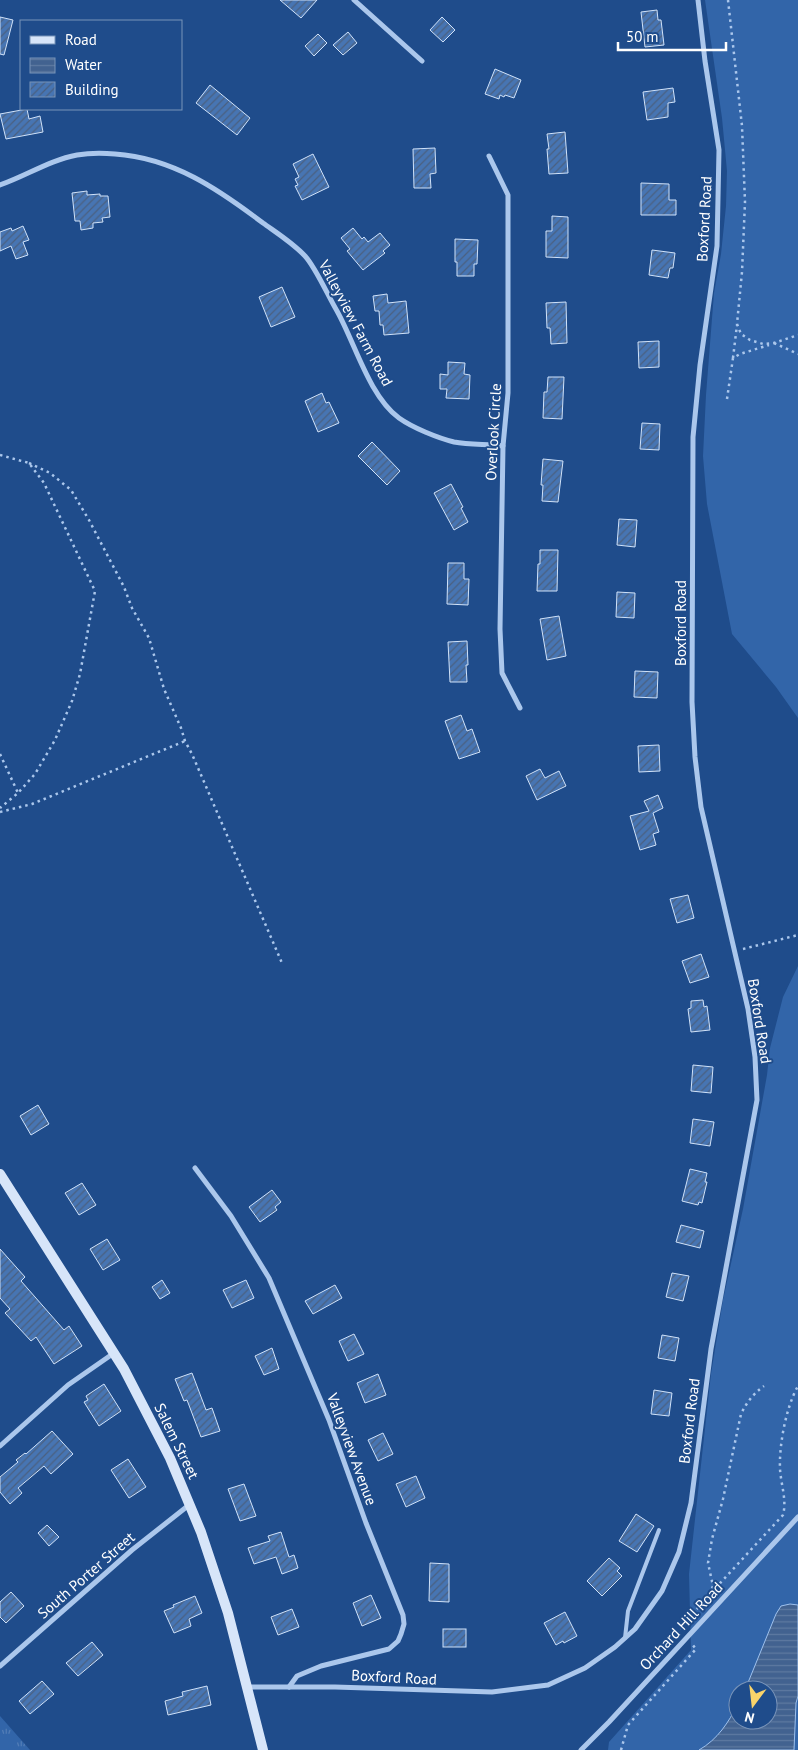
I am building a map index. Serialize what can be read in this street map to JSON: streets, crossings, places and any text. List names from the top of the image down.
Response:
{
  "streets": {
    "main road": ["Salem Street"],
    "street": [
      "Boxford Road",
      "Valleyview Farm Road",
      "Overlook Circle",
      "Valleyview Avenue",
      "South Porter Street",
      "Orchard Hill Road"
    ]
  },
  "crossings": [
    ["Boxford Road", "Salem Street"],
    ["Boxford Road", "Valleyview Avenue"],
    ["Valleyview Farm Road", "Overlook Circle"],
    ["Salem Street", "South Porter Street"]
  ],
  "legend": ["Road", "Water", "Building"],
  "scale_bar": "50 m",
  "north": "bottom"
}
